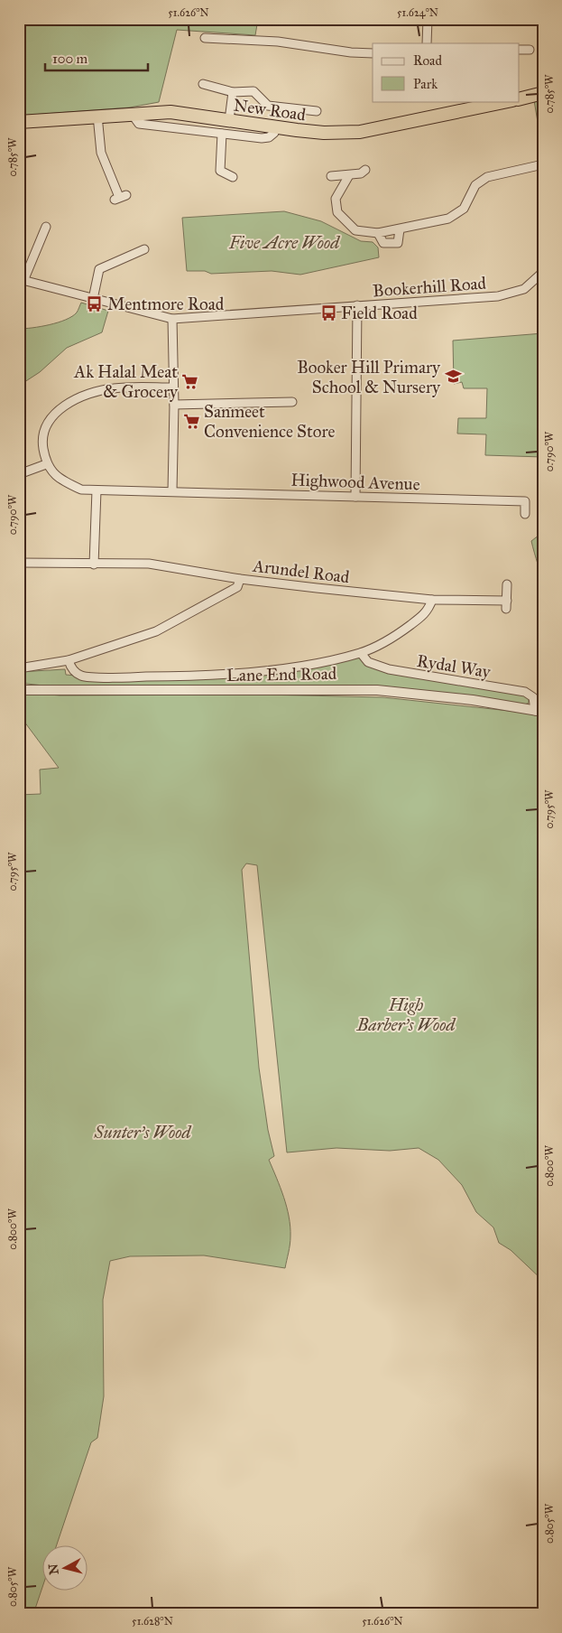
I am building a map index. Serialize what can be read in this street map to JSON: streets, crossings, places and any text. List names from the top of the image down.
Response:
{
  "streets": {
    "highway": ["New Road"],
    "street": [
      "Bookerhill Road",
      "Highwood Avenue",
      "Arundel Road",
      "Rydal Way",
      "Lane End Road"
    ]
  },
  "crossings": [
    ["Rydal Way", "Lane End Road"]
  ],
  "parks": ["Five Acre Wood", "High Barber's Wood", "Sunter's Wood"],
  "places": {
    "bus stop": ["Mentmore Road", "Field Road"],
    "school or university": ["Booker Hill Primary School & Nursery"],
    "supermarket": ["Ak Halal Meat & Grocery", "Sanmeet Convenience Store"]
  },
  "legend": ["Road", "Park"],
  "scale_bar": "100 m",
  "north": "left",
  "coordinates": [
    "51.626°N",
    "51.624°N",
    "0.785°W",
    "0.790°W",
    "0.795°W",
    "0.800°W",
    "0.805°W",
    "51.628°N"
  ]
}
